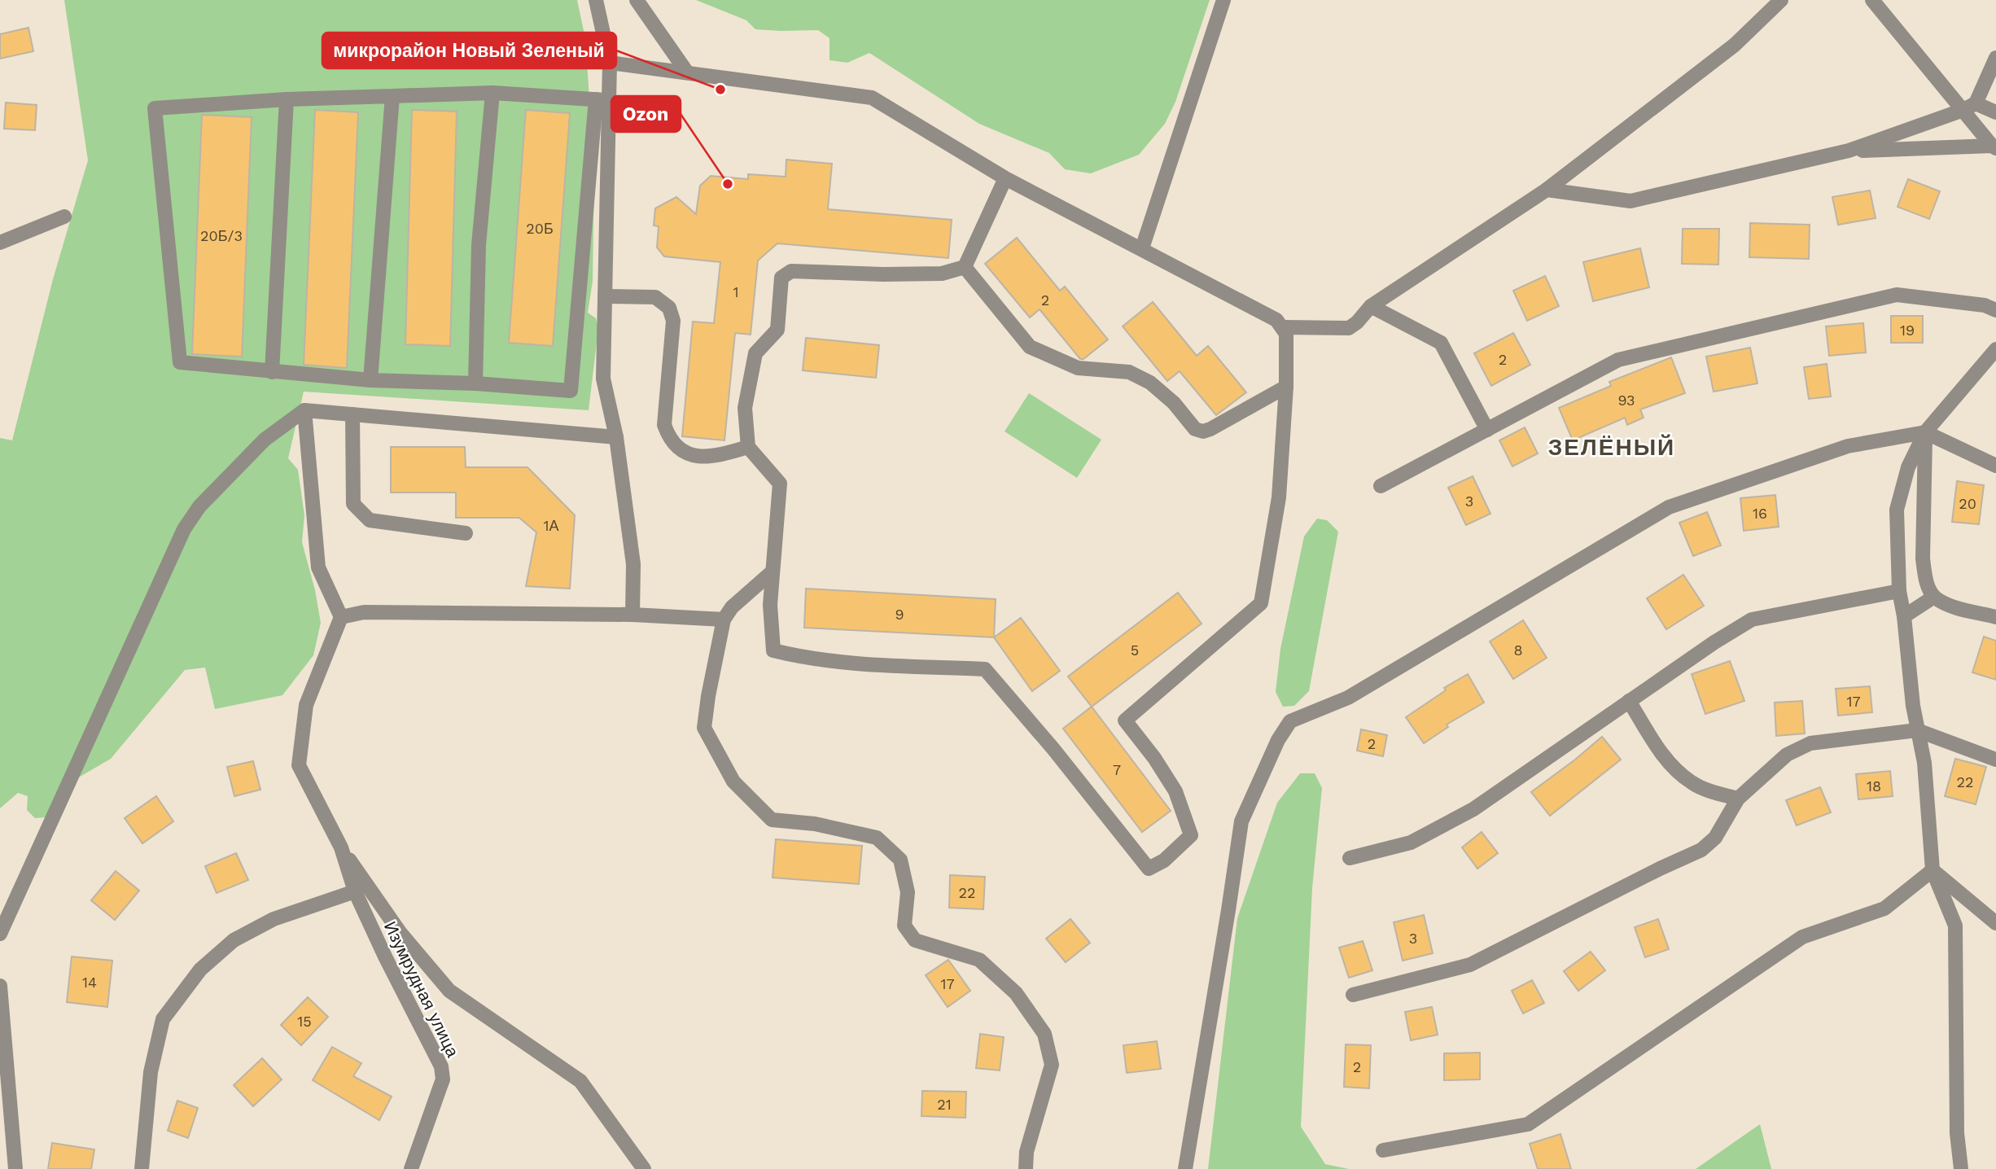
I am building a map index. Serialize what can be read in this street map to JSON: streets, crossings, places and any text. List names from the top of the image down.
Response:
{
  "streets": {
    "street": ["Изумрудная улица"]
  },
  "districts": ["ЗЕЛЁНЫЙ"],
  "places": ["микрорайон Новый Зеленый", "Ozon"],
  "house_numbers": [
    "20Б",
    "20Б/3",
    "1",
    "2",
    "19",
    "2",
    "93",
    "3",
    "20",
    "16",
    "1А",
    "9",
    "5",
    "8",
    "17",
    "2",
    "7",
    "22",
    "18",
    "22",
    "3",
    "14",
    "17",
    "15",
    "2",
    "21"
  ]
}
